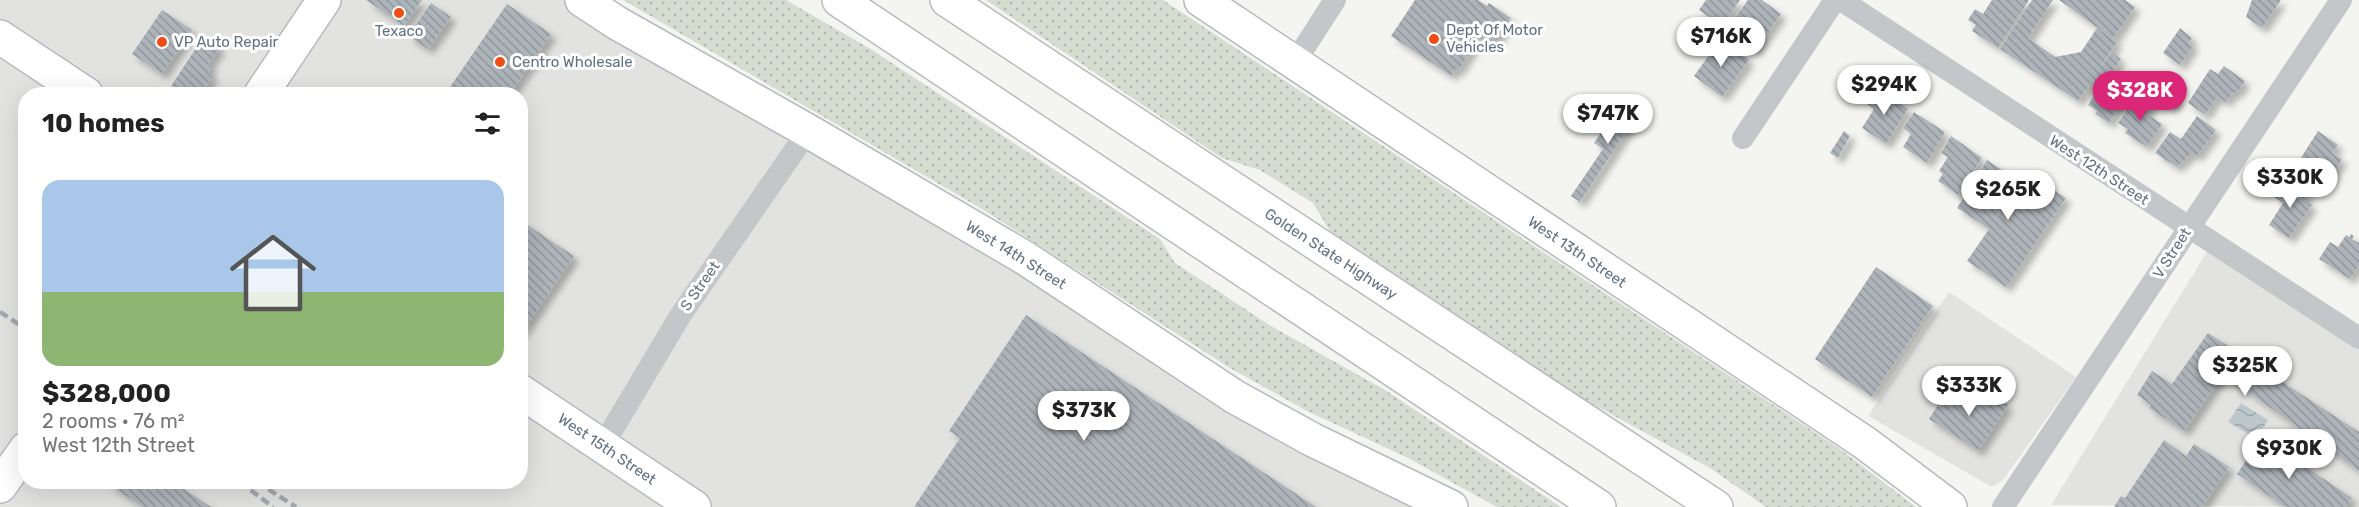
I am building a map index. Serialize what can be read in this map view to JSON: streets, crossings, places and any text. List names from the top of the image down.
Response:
{
  "streets": {
    "main road": [
      "West 13th Street",
      "Golden State Highway",
      "West 14th Street",
      "West 15th Street"
    ],
    "street": ["West 12th Street", "V Street", "S Street"]
  },
  "crossings": [
    ["West 12th Street", "V Street"],
    ["West 14th Street", "S Street"],
    ["S Street", "West 15th Street"]
  ],
  "places": [
    "Texaco",
    "Dept Of Motor Vehicles",
    "VP Auto Repair",
    "Centro Wholesale"
  ],
  "page": {
    "price": [
      "$716K",
      "$294K",
      "$328K",
      "$747K",
      "$330K",
      "$265K",
      "$325K",
      "$333K",
      "$373K",
      "$930K"
    ],
    "heading": "10 homes",
    "list": [
      {
        "name": "$328,000",
        "note": "2 rooms · 76 m² · West 12th Street"
      }
    ]
  }
}
